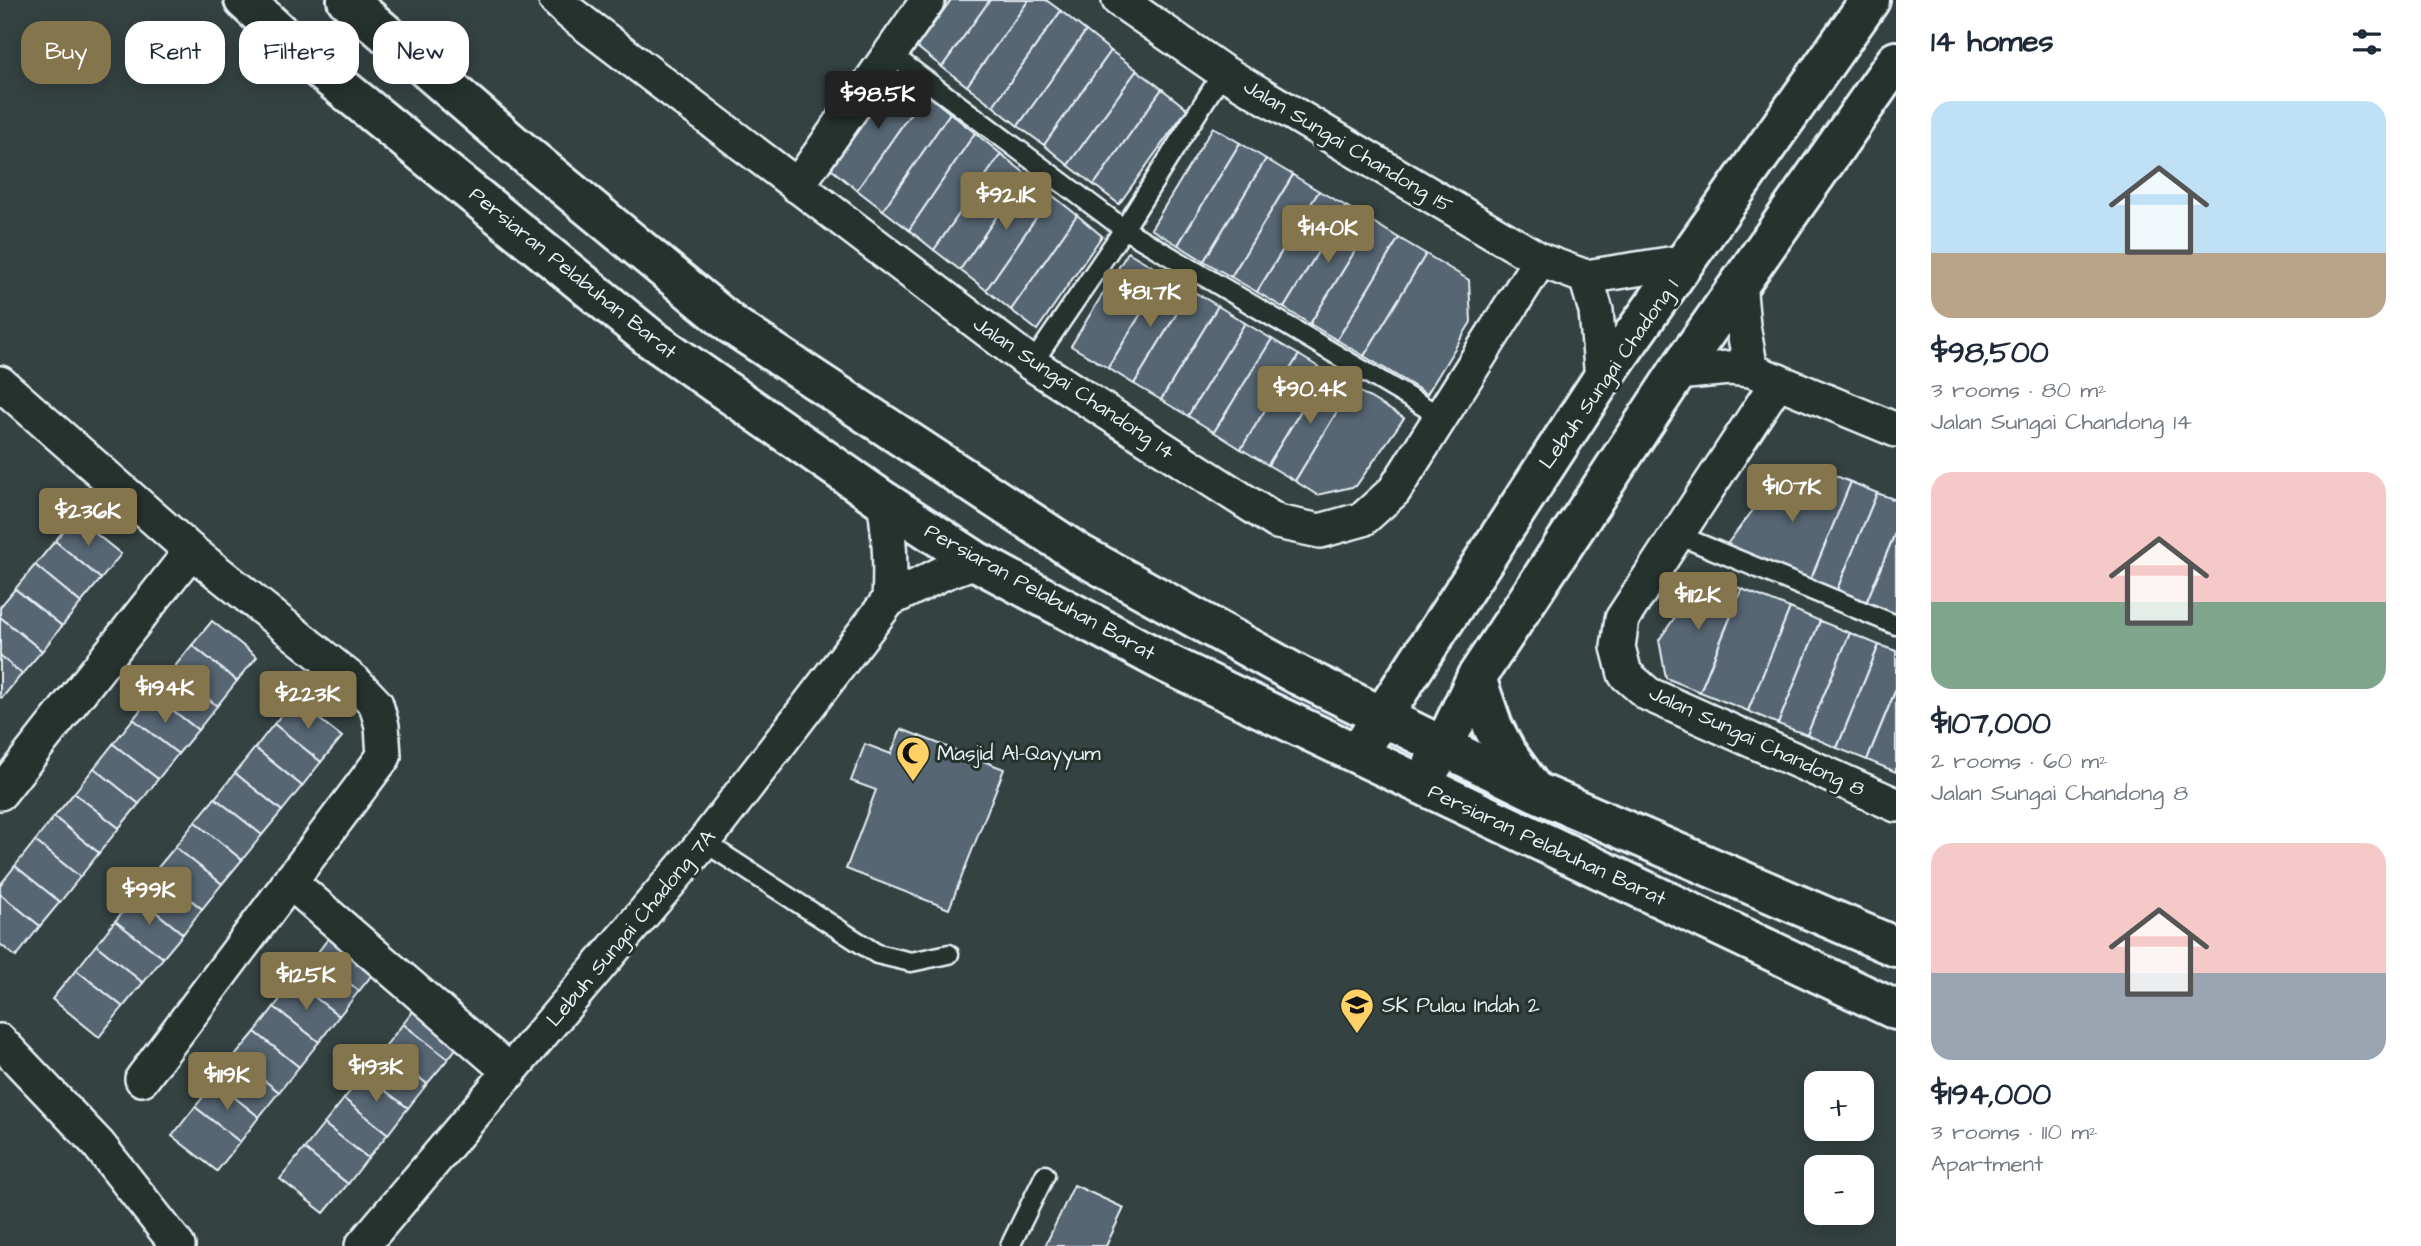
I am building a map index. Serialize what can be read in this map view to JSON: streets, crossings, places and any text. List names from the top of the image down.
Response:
{
  "streets": {
    "street": [
      "Jalan Sungai Chandong 15",
      "Persiaran Pelabuhan Barat",
      "Lebuh Sungai Chadong 1",
      "Jalan Sungai Chandong 14",
      "Jalan Sungai Chandong 8",
      "Lebuh Sungai Chadong 7A"
    ]
  },
  "crossings": [
    ["Jalan Sungai Chandong 15", "Lebuh Sungai Chadong 1"],
    ["Jalan Sungai Chandong 15", "Jalan Sungai Chandong 14"],
    ["Persiaran Pelabuhan Barat", "Lebuh Sungai Chadong 1"]
  ],
  "places": {
    "mosque": ["Masjid Al-Qayyum"],
    "school or university": ["SK Pulau Indah 2"]
  },
  "page": {
    "heading": "14 homes",
    "chip": [
      "Buy",
      "Rent",
      "Filters",
      "New"
    ],
    "price": [
      "$98.5K",
      "$92.1K",
      "$140K",
      "$81.7K",
      "$90.4K",
      "$107K",
      "$236K",
      "$112K",
      "$194K",
      "$223K",
      "$99K",
      "$125K",
      "$193K",
      "$119K"
    ],
    "list": [
      {
        "name": "$98,500",
        "note": "3 rooms · 80 m² · Jalan Sungai Chandong 14"
      },
      {
        "name": "$107,000",
        "note": "2 rooms · 60 m² · Jalan Sungai Chandong 8"
      },
      {
        "name": "$194,000",
        "note": "3 rooms · 110 m² · Apartment"
      }
    ],
    "map_buttons": ["+", "−"]
  }
}
